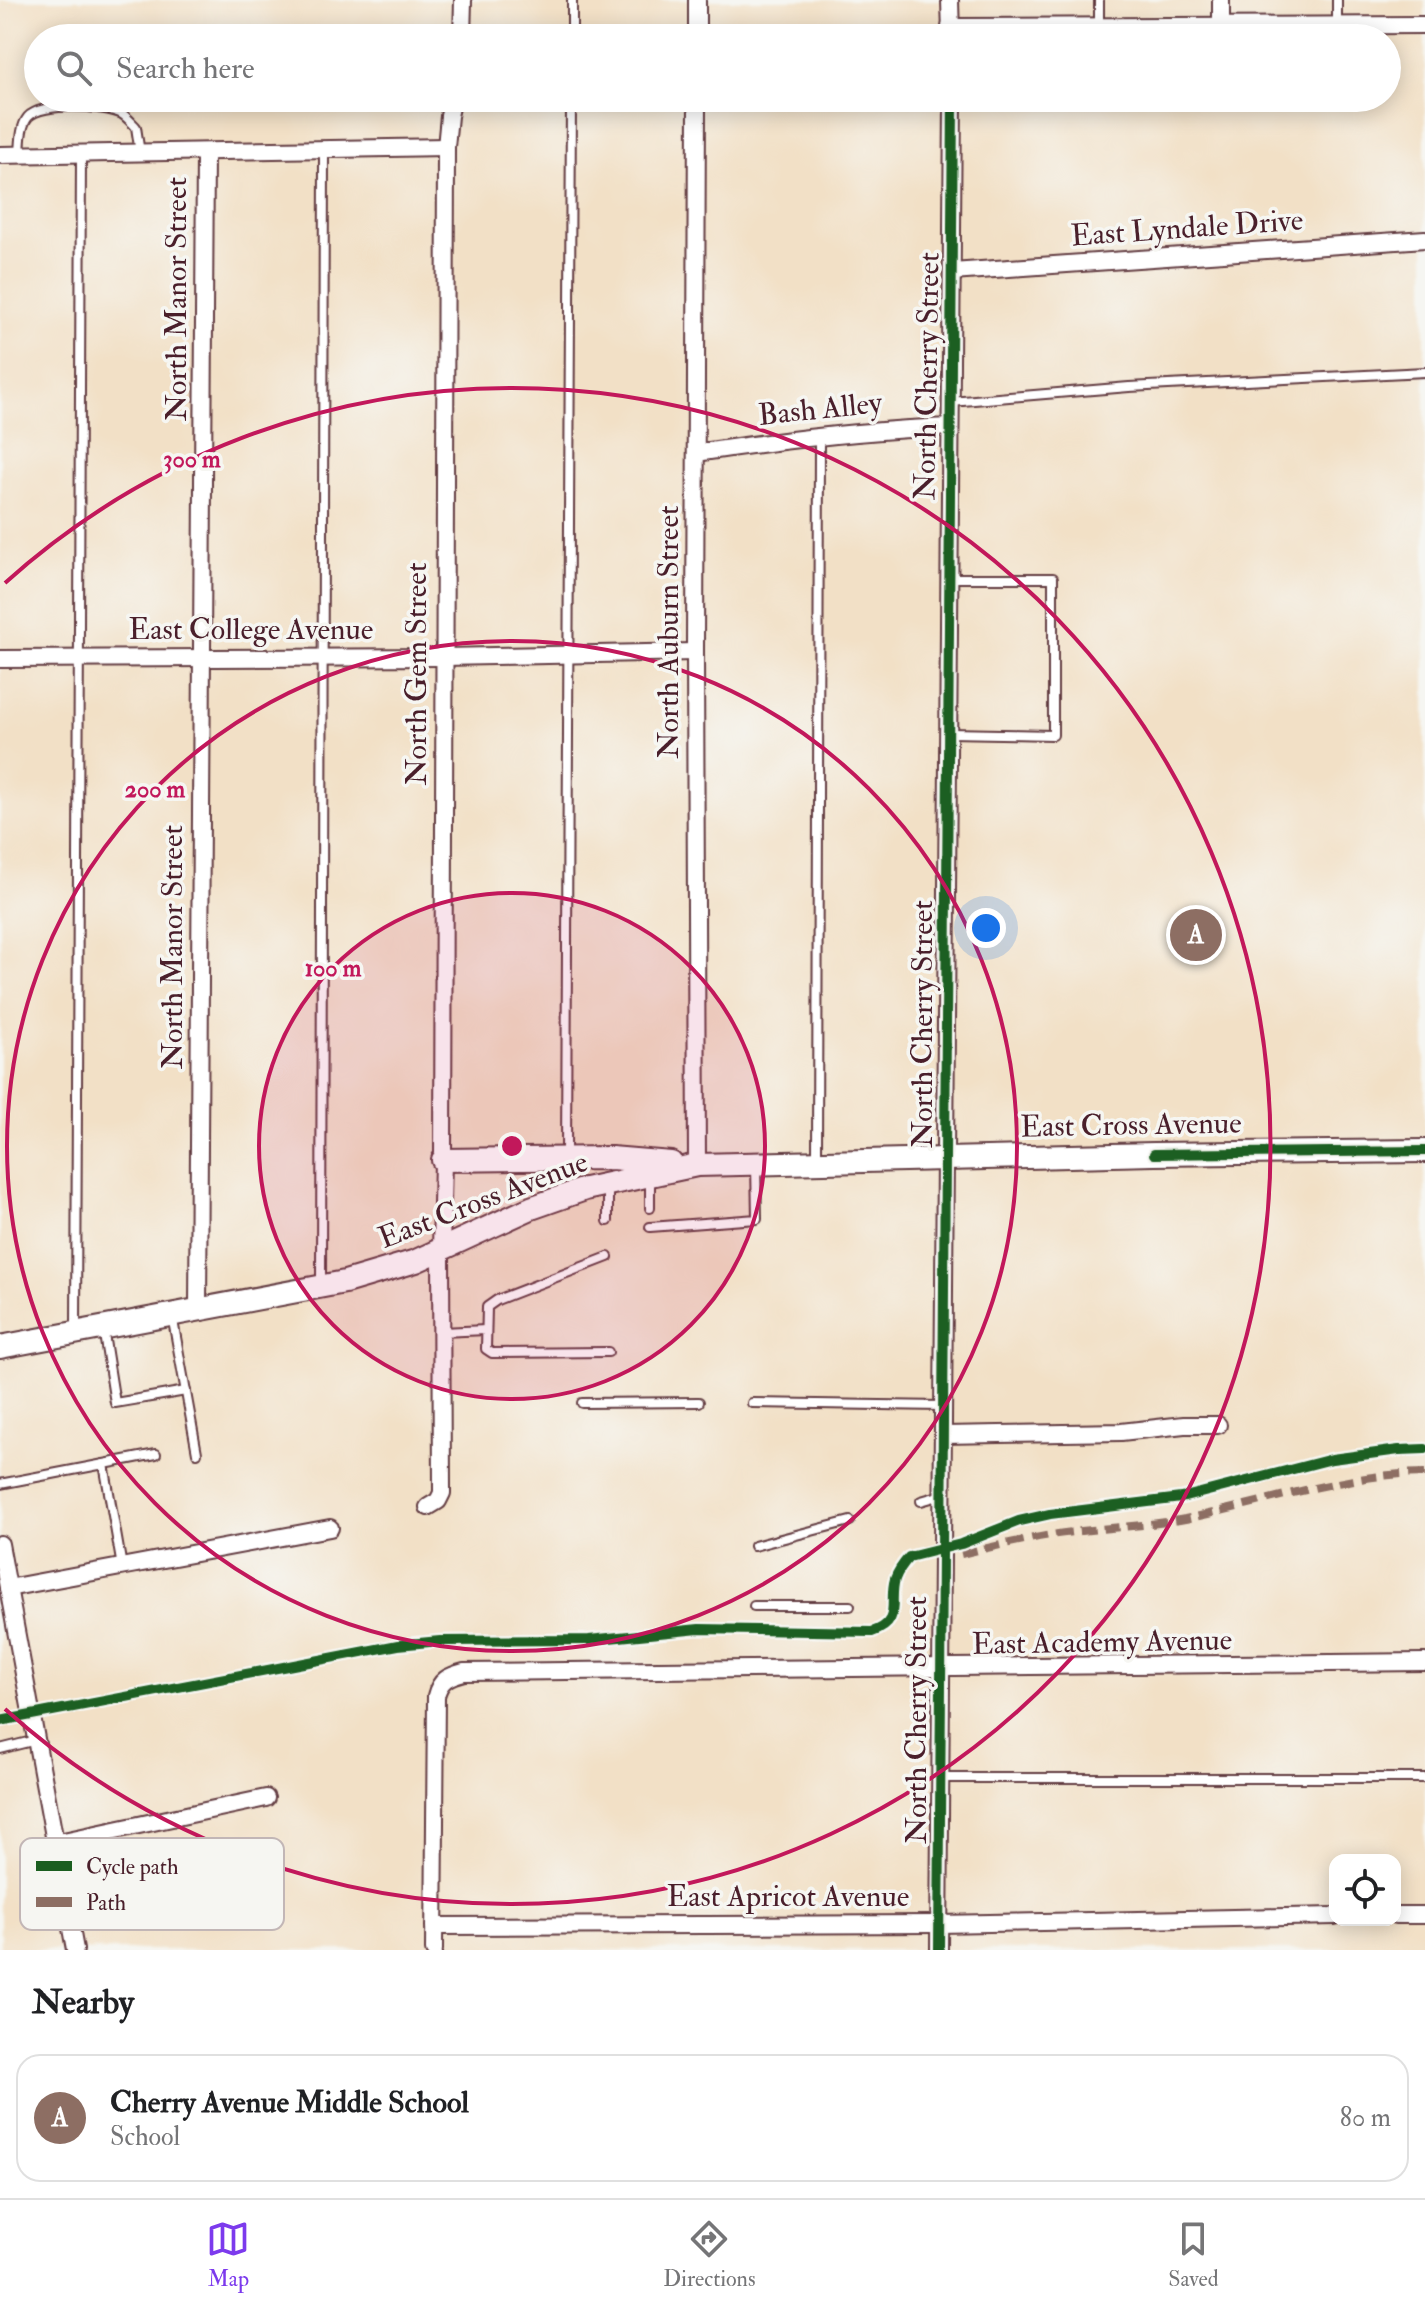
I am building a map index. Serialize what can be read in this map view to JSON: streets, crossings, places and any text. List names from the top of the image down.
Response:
{
  "streets": {
    "street": [
      "East Lyndale Drive",
      "North Manor Street",
      "North Cherry Street",
      "Bash Alley",
      "East College Avenue",
      "North Auburn Street",
      "North Gem Street",
      "East Cross Avenue",
      "East Academy Avenue",
      "East Apricot Avenue"
    ]
  },
  "crossings": [
    ["East Lyndale Drive", "North Cherry Street"],
    ["North Manor Street", "East College Avenue"],
    ["North Manor Street", "East Cross Avenue"],
    ["North Cherry Street", "Bash Alley"],
    ["North Cherry Street", "East Cross Avenue"],
    ["North Cherry Street", "East Academy Avenue"],
    ["North Cherry Street", "East Apricot Avenue"],
    ["Bash Alley", "North Auburn Street"],
    ["East College Avenue", "North Auburn Street"],
    ["East College Avenue", "North Gem Street"],
    ["North Auburn Street", "East Cross Avenue"],
    ["North Gem Street", "East Cross Avenue"],
    ["East Academy Avenue", "East Apricot Avenue"]
  ],
  "legend": ["Cycle path", "Path"],
  "page": {
    "search": "Search here",
    "pins": "A",
    "heading": "Nearby",
    "list": [
      {
        "mark": "A",
        "name": "Cherry Avenue Middle School",
        "note": "School",
        "value": "80 m"
      }
    ],
    "nav": ["Map", "Directions", "Saved"]
  },
  "rings": ["300 m", "200 m", "100 m"]
}
